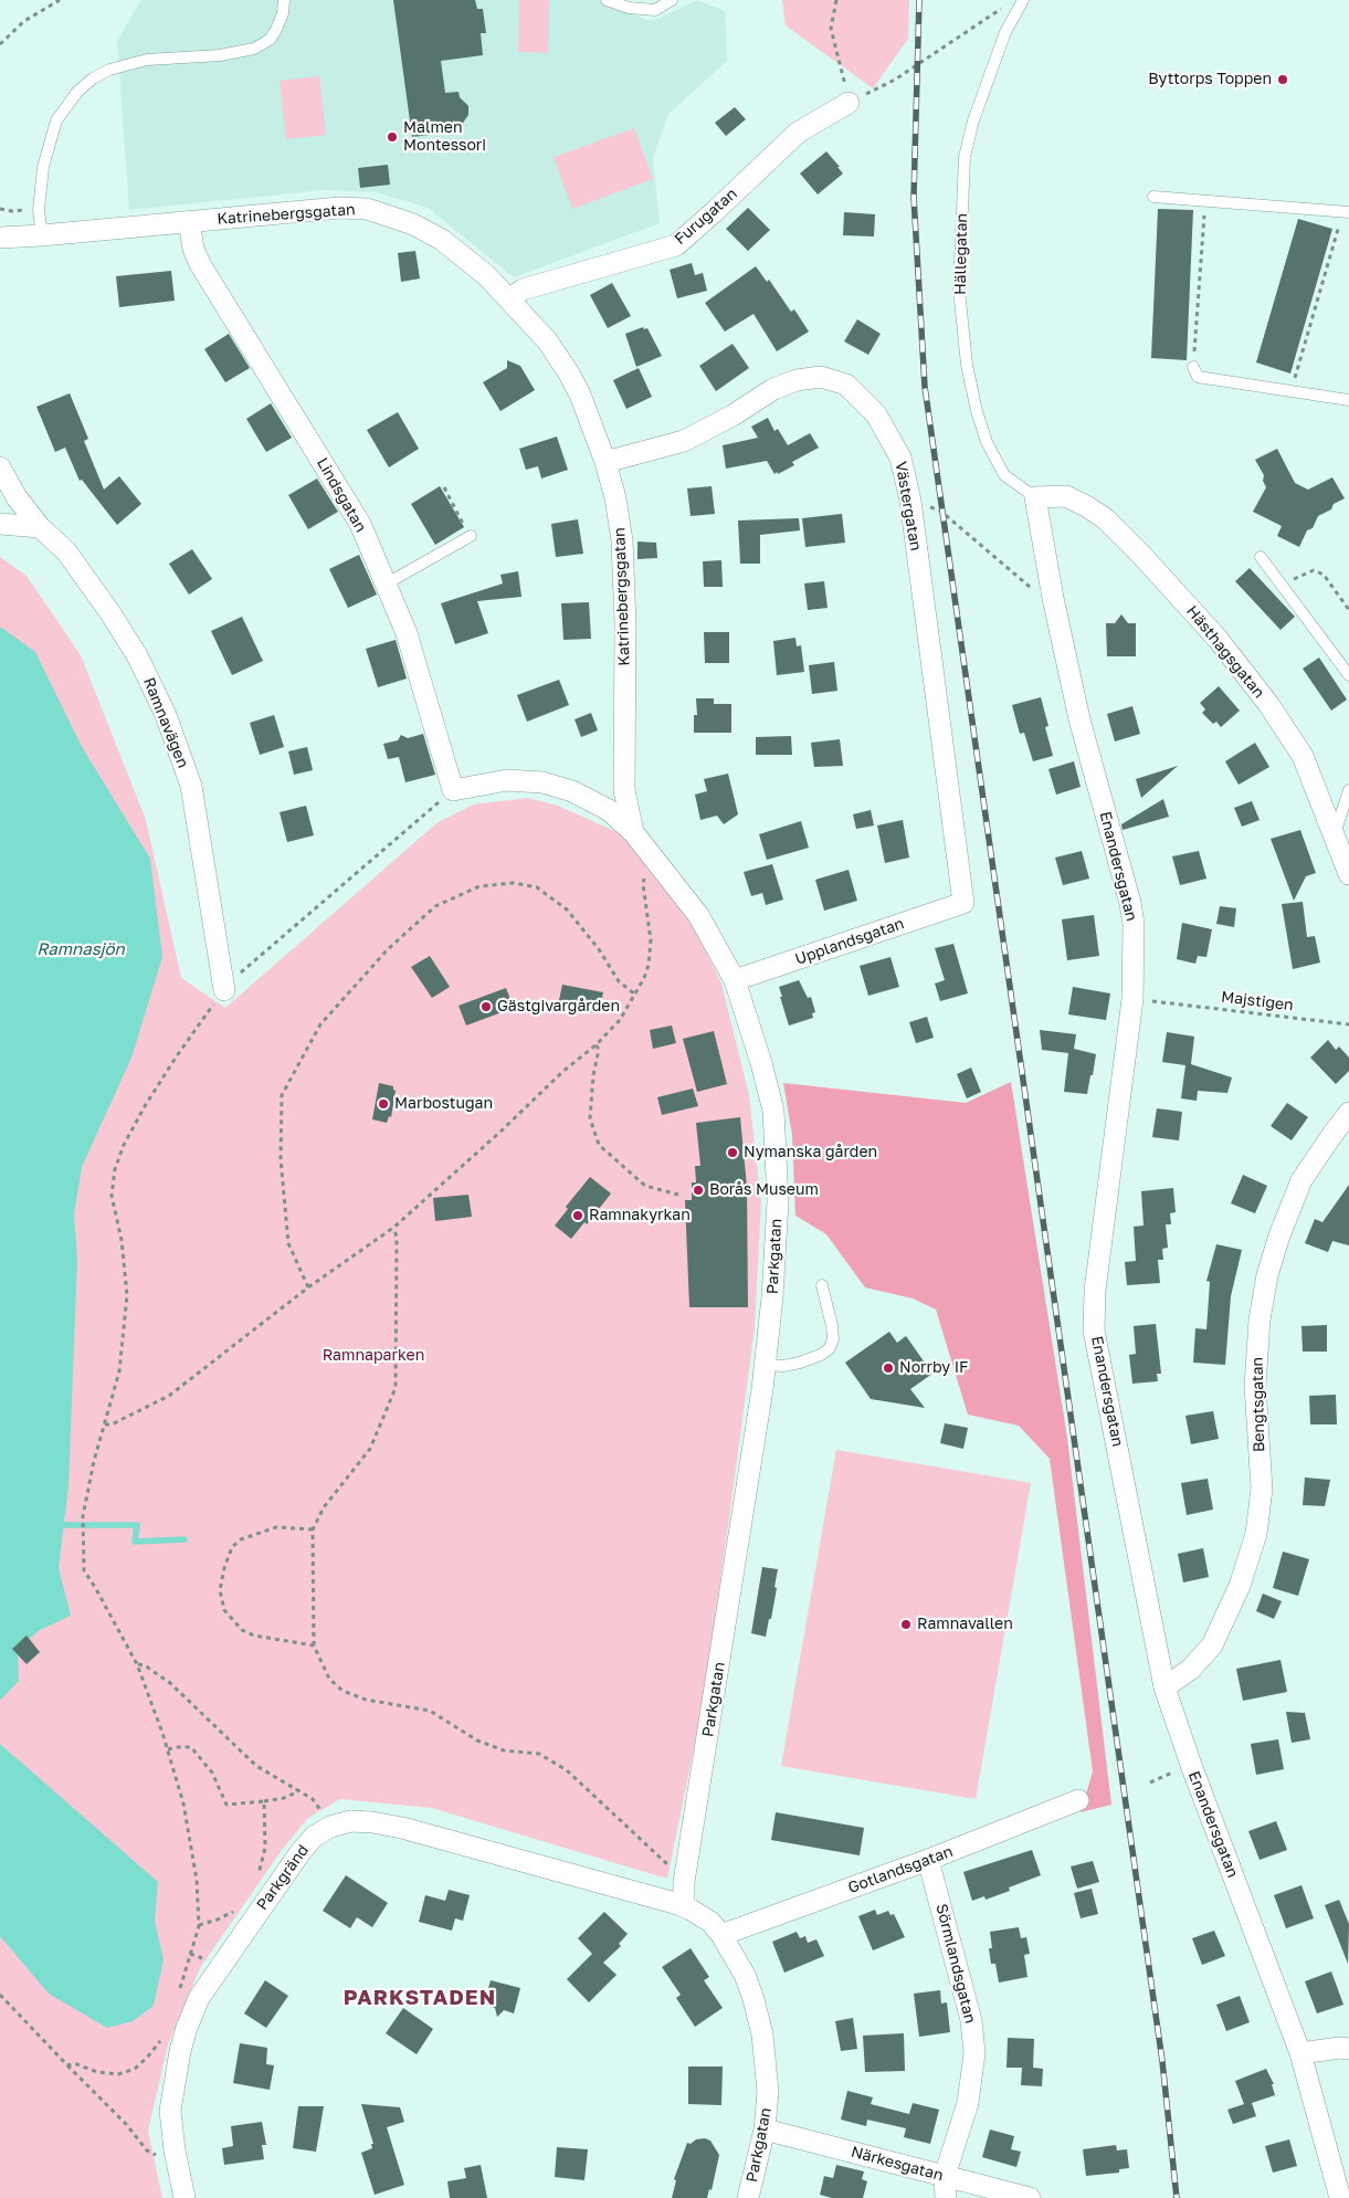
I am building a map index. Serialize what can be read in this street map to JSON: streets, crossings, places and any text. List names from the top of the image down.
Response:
{
  "streets": {
    "street": [
      "Katrinebergsgatan",
      "Furugatan",
      "Lindsgatan",
      "Västergatan",
      "Hästhagsgatan",
      "Ramnavägen",
      "Enandersgatan",
      "Upplandsgatan",
      "Parkgatan",
      "Bengtsgatan",
      "Gotlandsgatan",
      "Parkgränd",
      "Sörmlandsgatan",
      "Närkesgatan"
    ],
    "lane": ["Hällegatan"],
    "path": ["Majstigen"]
  },
  "crossings": [
    ["Katrinebergsgatan", "Furugatan"],
    ["Katrinebergsgatan", "Lindsgatan"],
    ["Katrinebergsgatan", "Västergatan"],
    ["Katrinebergsgatan", "Parkgatan"],
    ["Hällegatan", "Hästhagsgatan"],
    ["Hällegatan", "Enandersgatan"],
    ["Lindsgatan", "Parkgatan"],
    ["Västergatan", "Upplandsgatan"],
    ["Hästhagsgatan", "Enandersgatan"],
    ["Enandersgatan", "Bengtsgatan"],
    ["Upplandsgatan", "Parkgatan"],
    ["Parkgatan", "Gotlandsgatan"],
    ["Parkgatan", "Parkgränd"],
    ["Parkgatan", "Närkesgatan"],
    ["Gotlandsgatan", "Parkgränd"],
    ["Gotlandsgatan", "Sörmlandsgatan"],
    ["Sörmlandsgatan", "Närkesgatan"]
  ],
  "districts": ["PARKSTADEN"],
  "water": ["Ramnasjön"],
  "parks": ["Ramnaparken"],
  "places": [
    "Byttorps Toppen",
    "Malmen Montessori",
    "Gästgivargården",
    "Marbostugan",
    "Nymanska gården",
    "Borås Museum",
    "Ramnakyrkan",
    "Norrby IF",
    "Ramnavallen"
  ]
}
